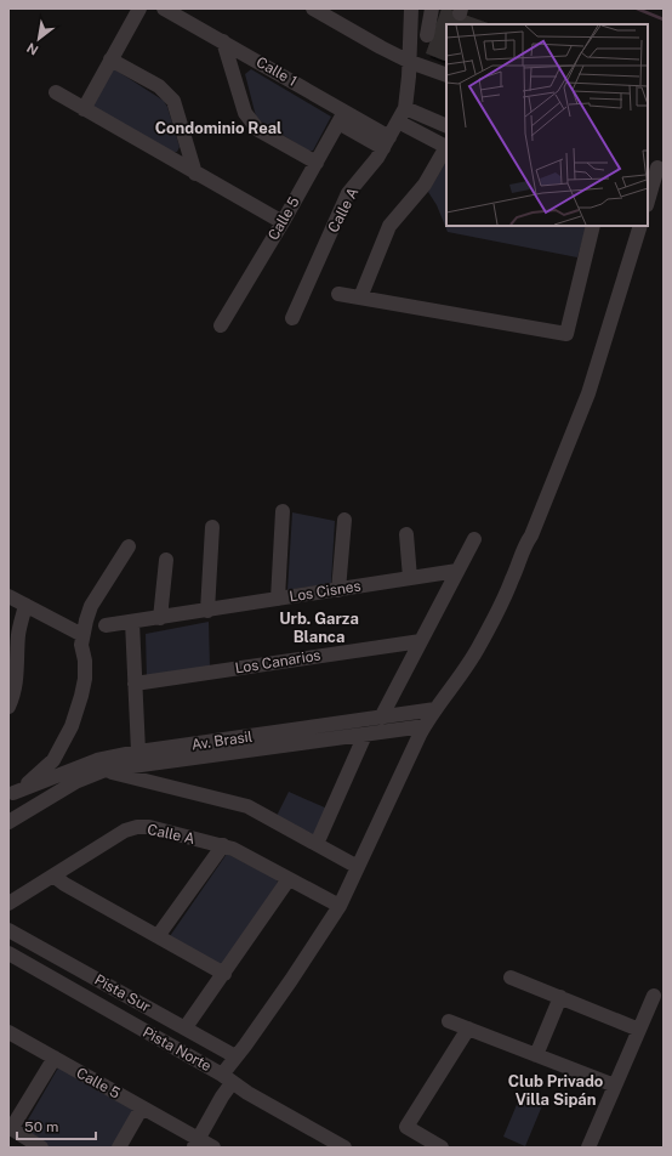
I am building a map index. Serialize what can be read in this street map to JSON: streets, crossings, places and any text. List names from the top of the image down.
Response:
{
  "streets": {
    "street": [
      "Calle 1",
      "Calle A",
      "Calle 5",
      "Los Cisnes",
      "Los Canarios",
      "Av. Brasil",
      "Pista Sur",
      "Pista Norte"
    ]
  },
  "crossings": [
    ["Calle 1", "Calle A"],
    ["Calle 1", "Calle 5"]
  ],
  "districts": ["Condominio Real", "Urb. Garza Blanca", "Club Privado Villa Sipán"],
  "scale_bar": "50 m",
  "north": "bottom left"
}
